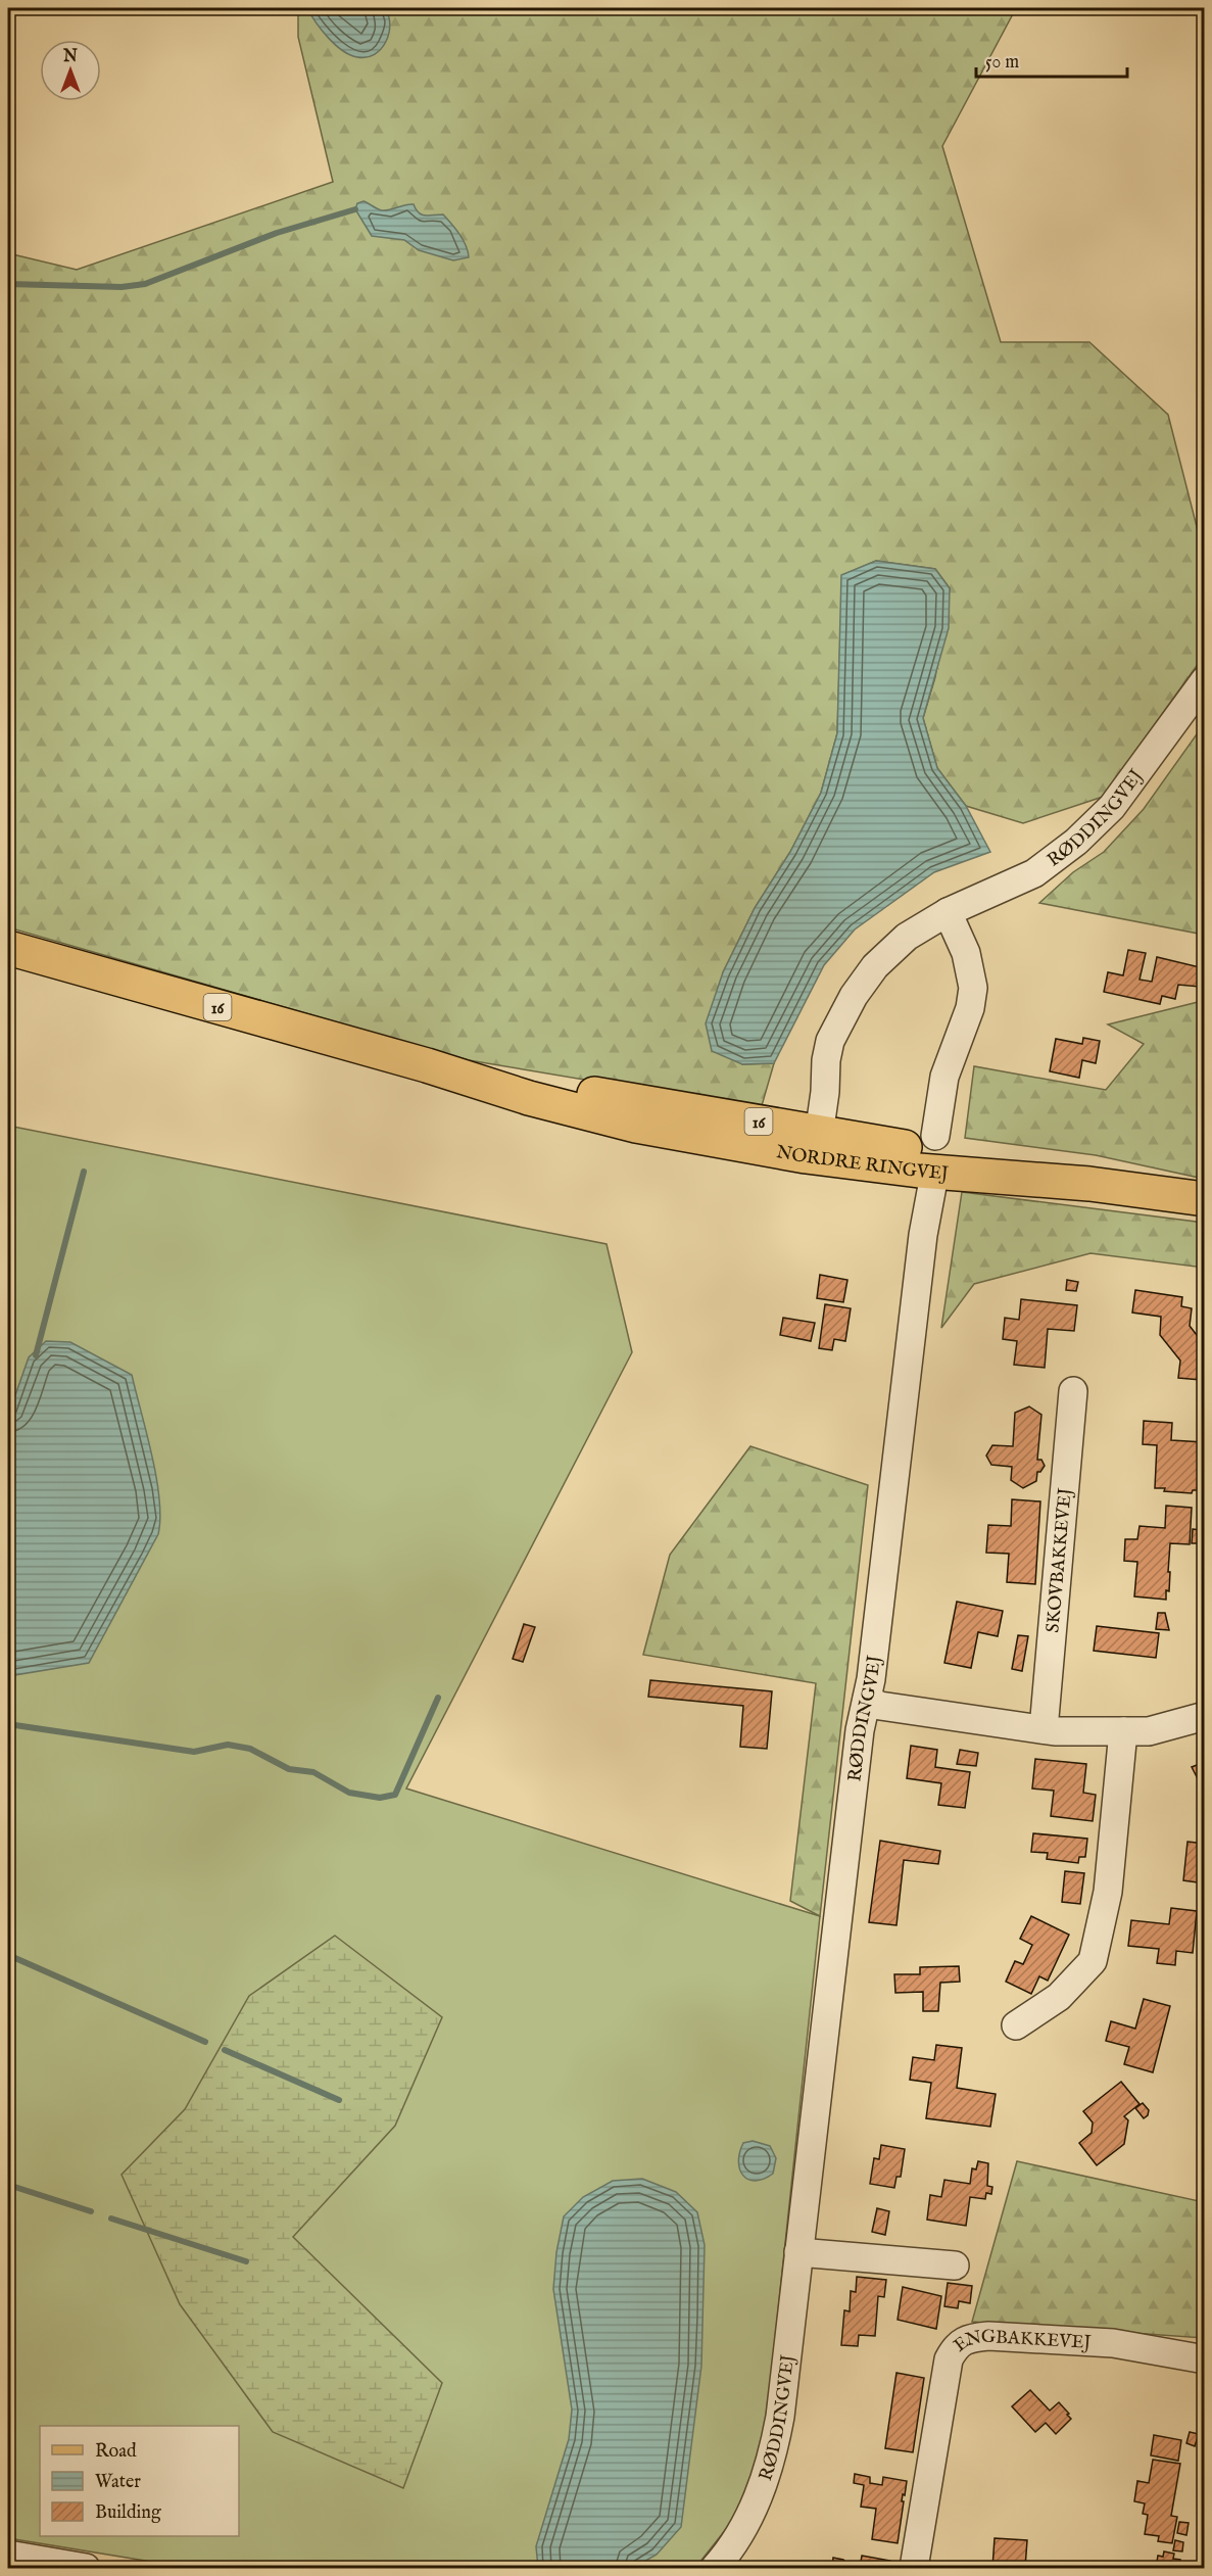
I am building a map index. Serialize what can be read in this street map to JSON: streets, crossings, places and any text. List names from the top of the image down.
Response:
{
  "streets": {
    "main road": ["16", "NORDRE RINGVEJ"],
    "street": ["RØDDINGVEJ", "SKOVBAKKEVEJ", "ENGBAKKEVEJ"]
  },
  "crossings": [
    ["RØDDINGVEJ", "NORDRE RINGVEJ"]
  ],
  "legend": ["Road", "Water", "Building"],
  "scale_bar": "50 m",
  "north": "top"
}
